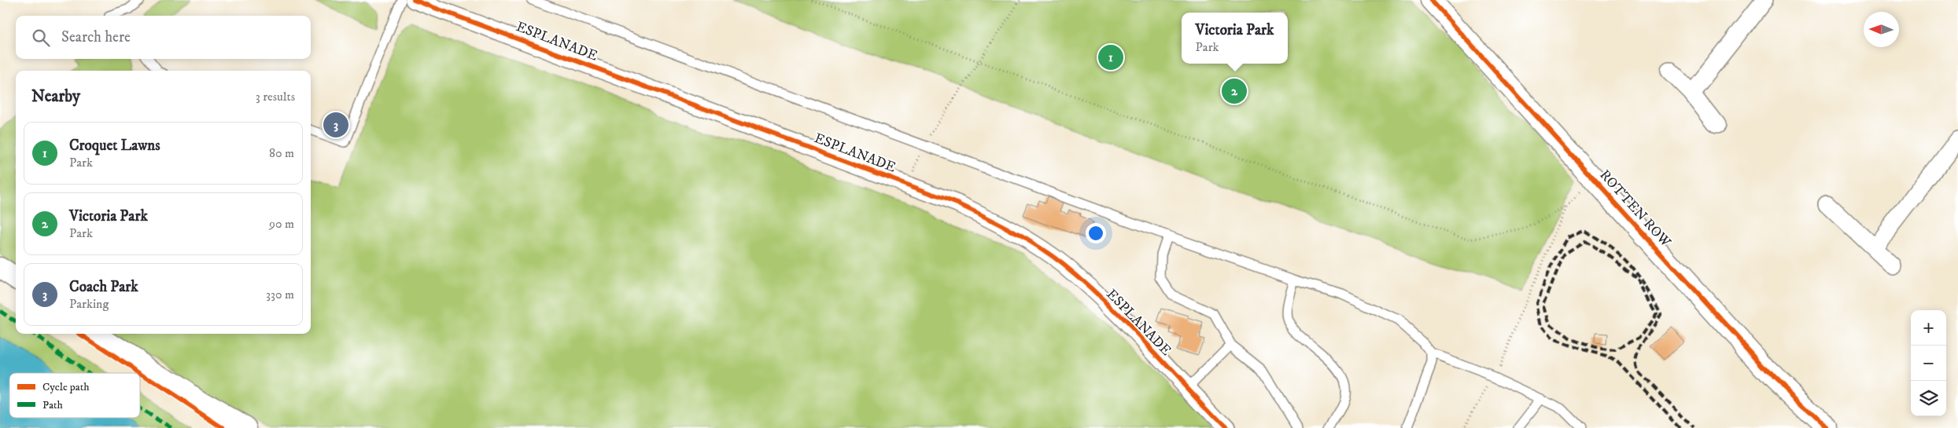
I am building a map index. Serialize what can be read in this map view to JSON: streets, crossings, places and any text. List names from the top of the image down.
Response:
{
  "streets": {
    "street": ["ESPLANADE", "ROTTEN ROW"]
  },
  "legend": ["Cycle path", "Path"],
  "north": "left",
  "page": {
    "popup": ["Victoria Park", "Park"],
    "search": "Search here",
    "pins": ["1", "2", "3"],
    "heading": ["Nearby", "3 results"],
    "list": [
      {
        "mark": "1",
        "name": "Croquet Lawns",
        "note": "Park",
        "value": "80 m"
      },
      {
        "mark": "2",
        "name": "Victoria Park",
        "note": "Park",
        "value": "90 m"
      },
      {
        "mark": "3",
        "name": "Coach Park",
        "note": "Parking",
        "value": "330 m"
      }
    ],
    "map_buttons": ["+", "−"]
  }
}
